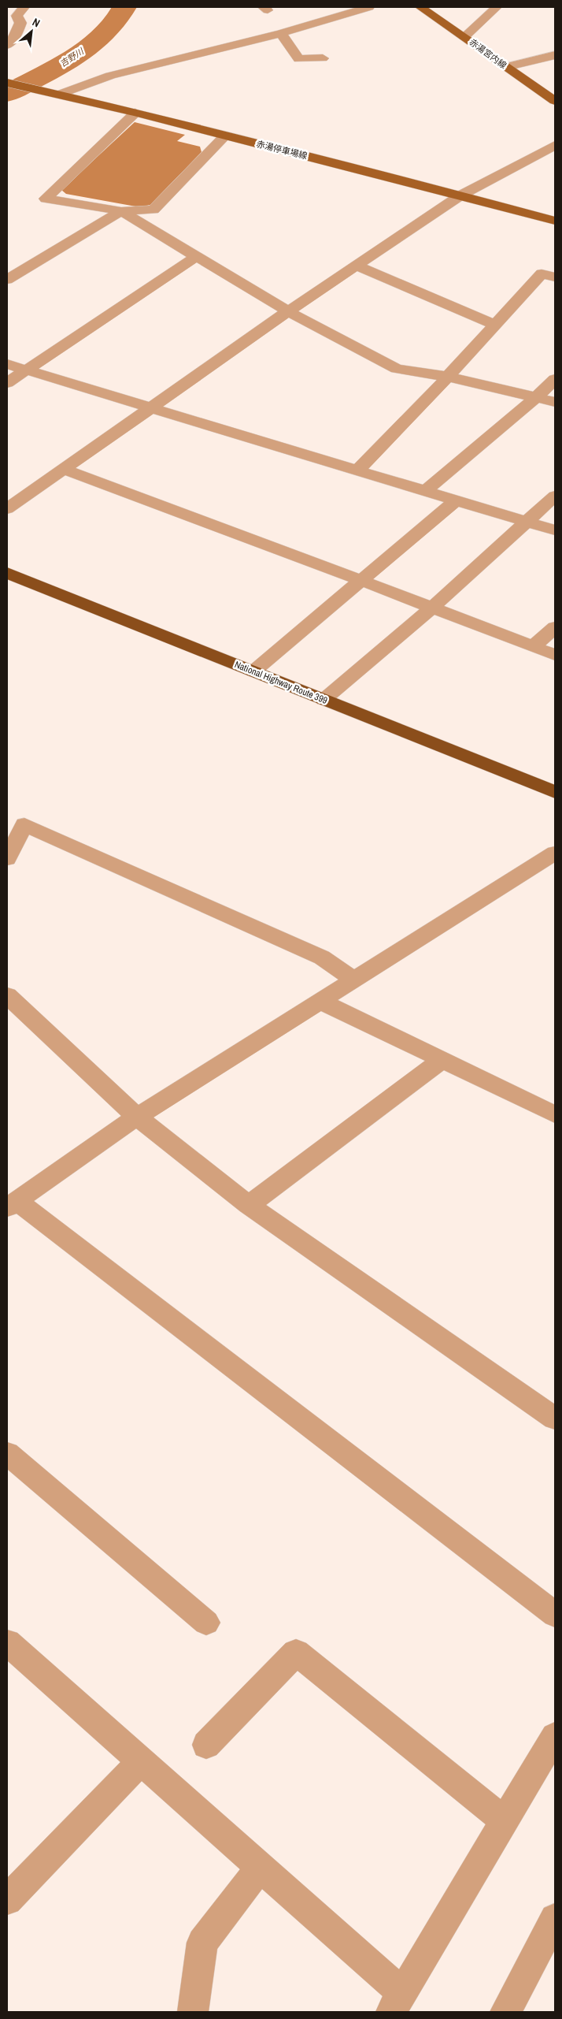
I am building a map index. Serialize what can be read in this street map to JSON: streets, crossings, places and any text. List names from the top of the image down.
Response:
{
  "streets": {
    "highway": ["National Highway Route 399"],
    "main road": ["赤湯宮内線", "赤湯停車場線"]
  },
  "water": ["吉野川"],
  "north": "top right"
}
